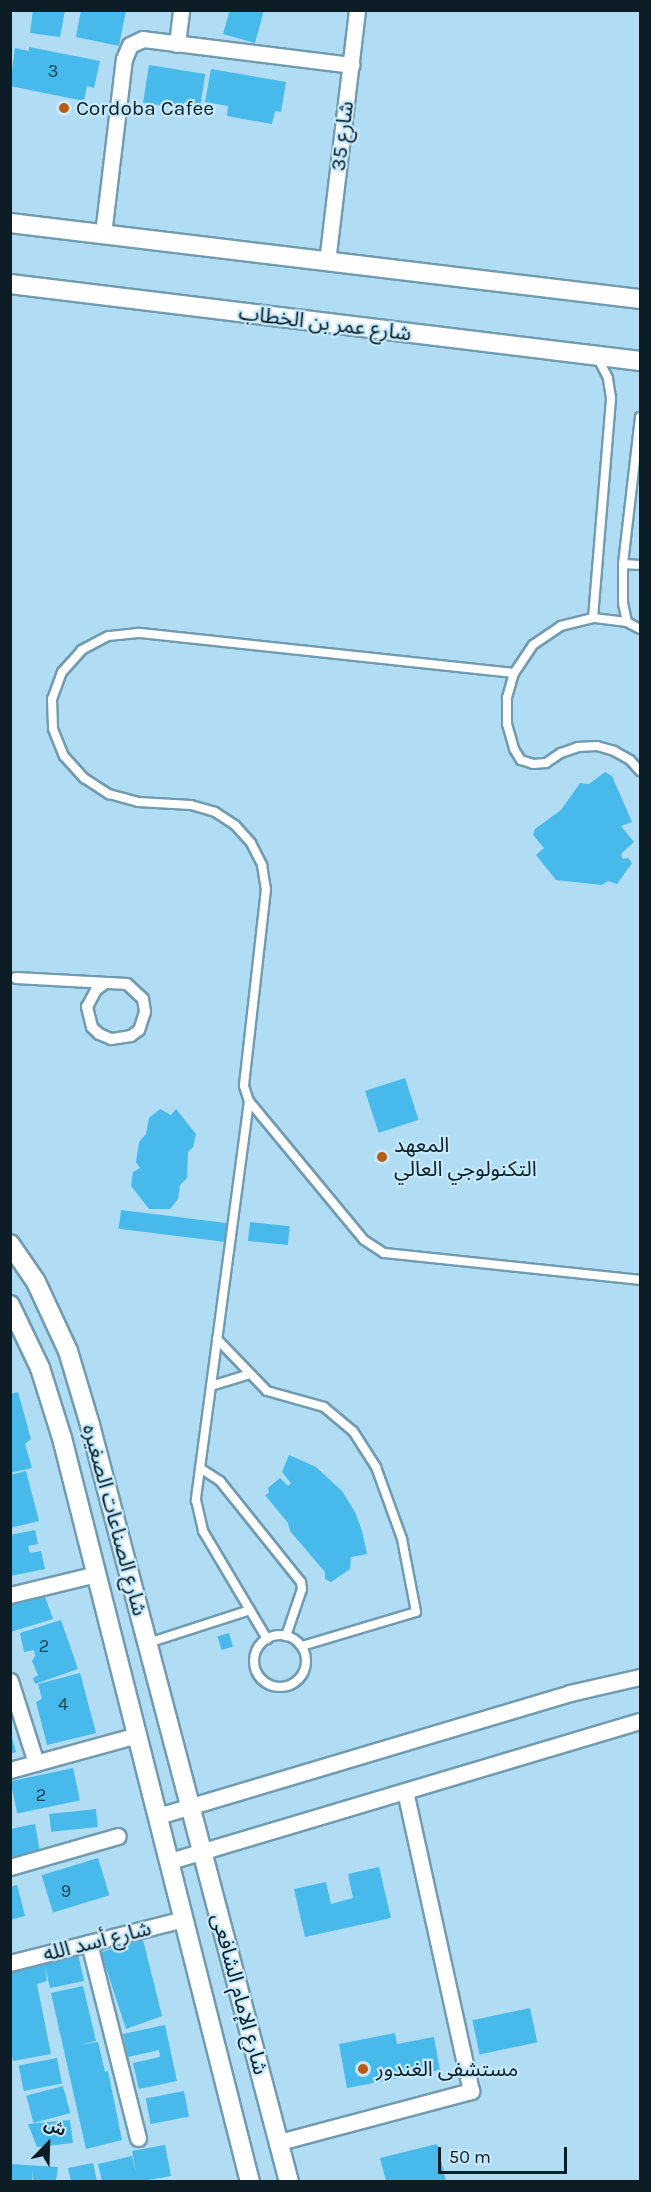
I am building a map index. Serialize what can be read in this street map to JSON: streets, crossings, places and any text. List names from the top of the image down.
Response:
{
  "streets": {
    "street": [
      "شارع 35",
      "شارع عمر بن الخطاب",
      "شارع الصناعات الصغيره",
      "شارع أسد الله",
      "شارع الإمام الشافعى"
    ]
  },
  "crossings": [
    ["شارع الصناعات الصغيره", "شارع الإمام الشافعى"],
    ["شارع أسد الله", "شارع الإمام الشافعى"]
  ],
  "places": ["Cordoba Cafee", "المعهد التكنولوجي العالي", "مستشفى الغندور"],
  "house_numbers": [
    "3",
    "2",
    "4",
    "2",
    "9"
  ],
  "scale_bar": "50 m",
  "north": "top right"
}
